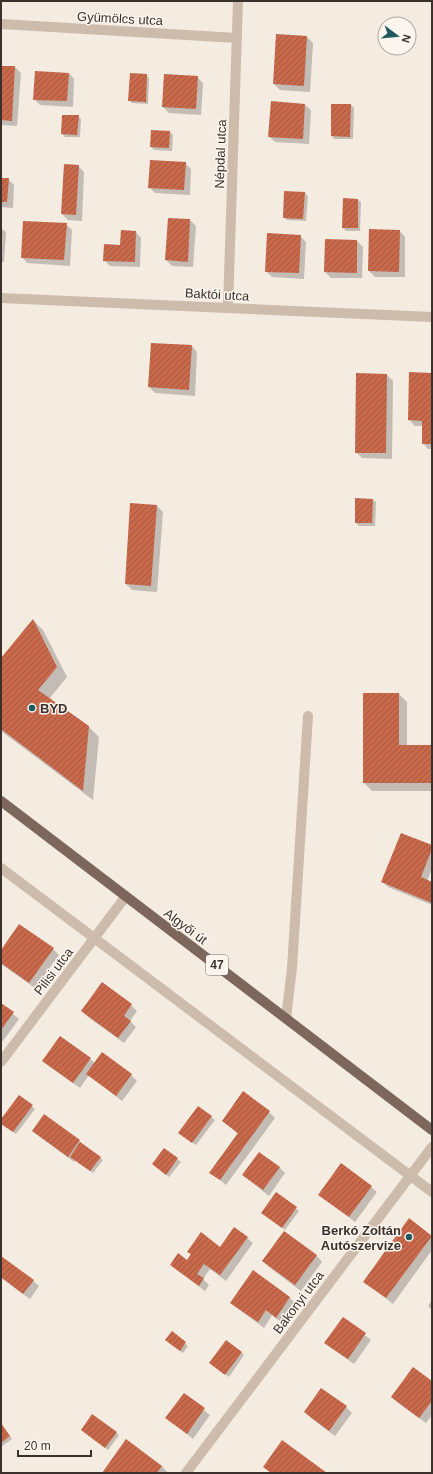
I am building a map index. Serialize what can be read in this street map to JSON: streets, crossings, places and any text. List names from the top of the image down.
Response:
{
  "streets": {
    "main road": ["Algyői út", "47"],
    "street": [
      "Gyümölcs utca",
      "Népdal utca",
      "Baktói utca",
      "Pilisi utca",
      "Bakonyi utca"
    ]
  },
  "crossings": [
    ["Gyümölcs utca", "Népdal utca"],
    ["Népdal utca", "Baktói utca"],
    ["Algyői út", "Pilisi utca"]
  ],
  "places": ["BYD", "Berkó Zoltán Autószervize"],
  "scale_bar": "20 m",
  "north": "right"
}
